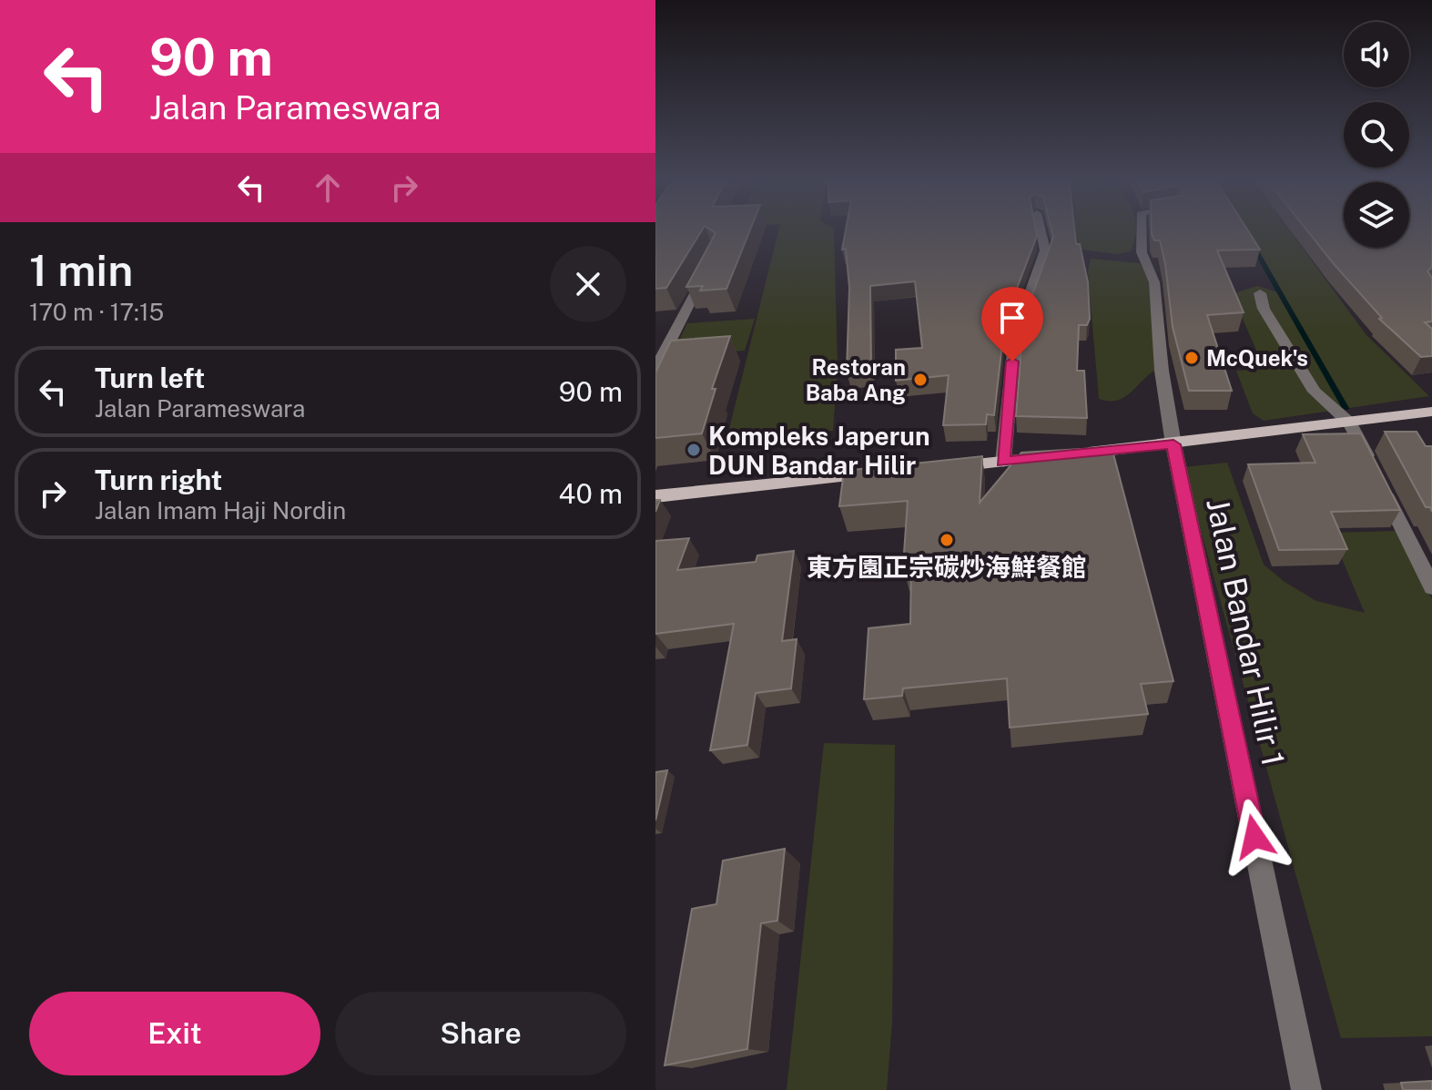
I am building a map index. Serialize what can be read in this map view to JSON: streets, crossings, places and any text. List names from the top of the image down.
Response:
{
  "streets": {
    "street": ["Jalan Bandar Hilir 1"]
  },
  "places": [
    "McQuek's",
    "Restoran Baba Ang",
    "Kompleks Japerun DUN Bandar Hilir",
    "東方園正宗碳炒海鮮餐館"
  ],
  "page": {
    "turn": ["90 m", "Jalan Parameswara"],
    "heading": ["1 min", "170 m · 17:15"],
    "list": [
      {
        "name": "Turn left",
        "note": "Jalan Parameswara",
        "value": "90 m"
      },
      {
        "name": "Turn right",
        "note": "Jalan Imam Haji Nordin",
        "value": "40 m"
      }
    ],
    "buttons": ["Exit", "Share"]
  }
}
